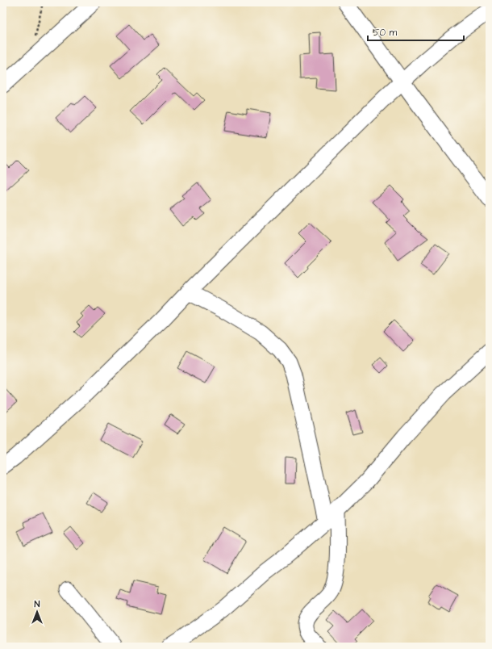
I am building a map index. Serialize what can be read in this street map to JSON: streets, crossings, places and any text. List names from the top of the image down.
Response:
{
  "scale_bar": "50 m",
  "north": "top"
}
